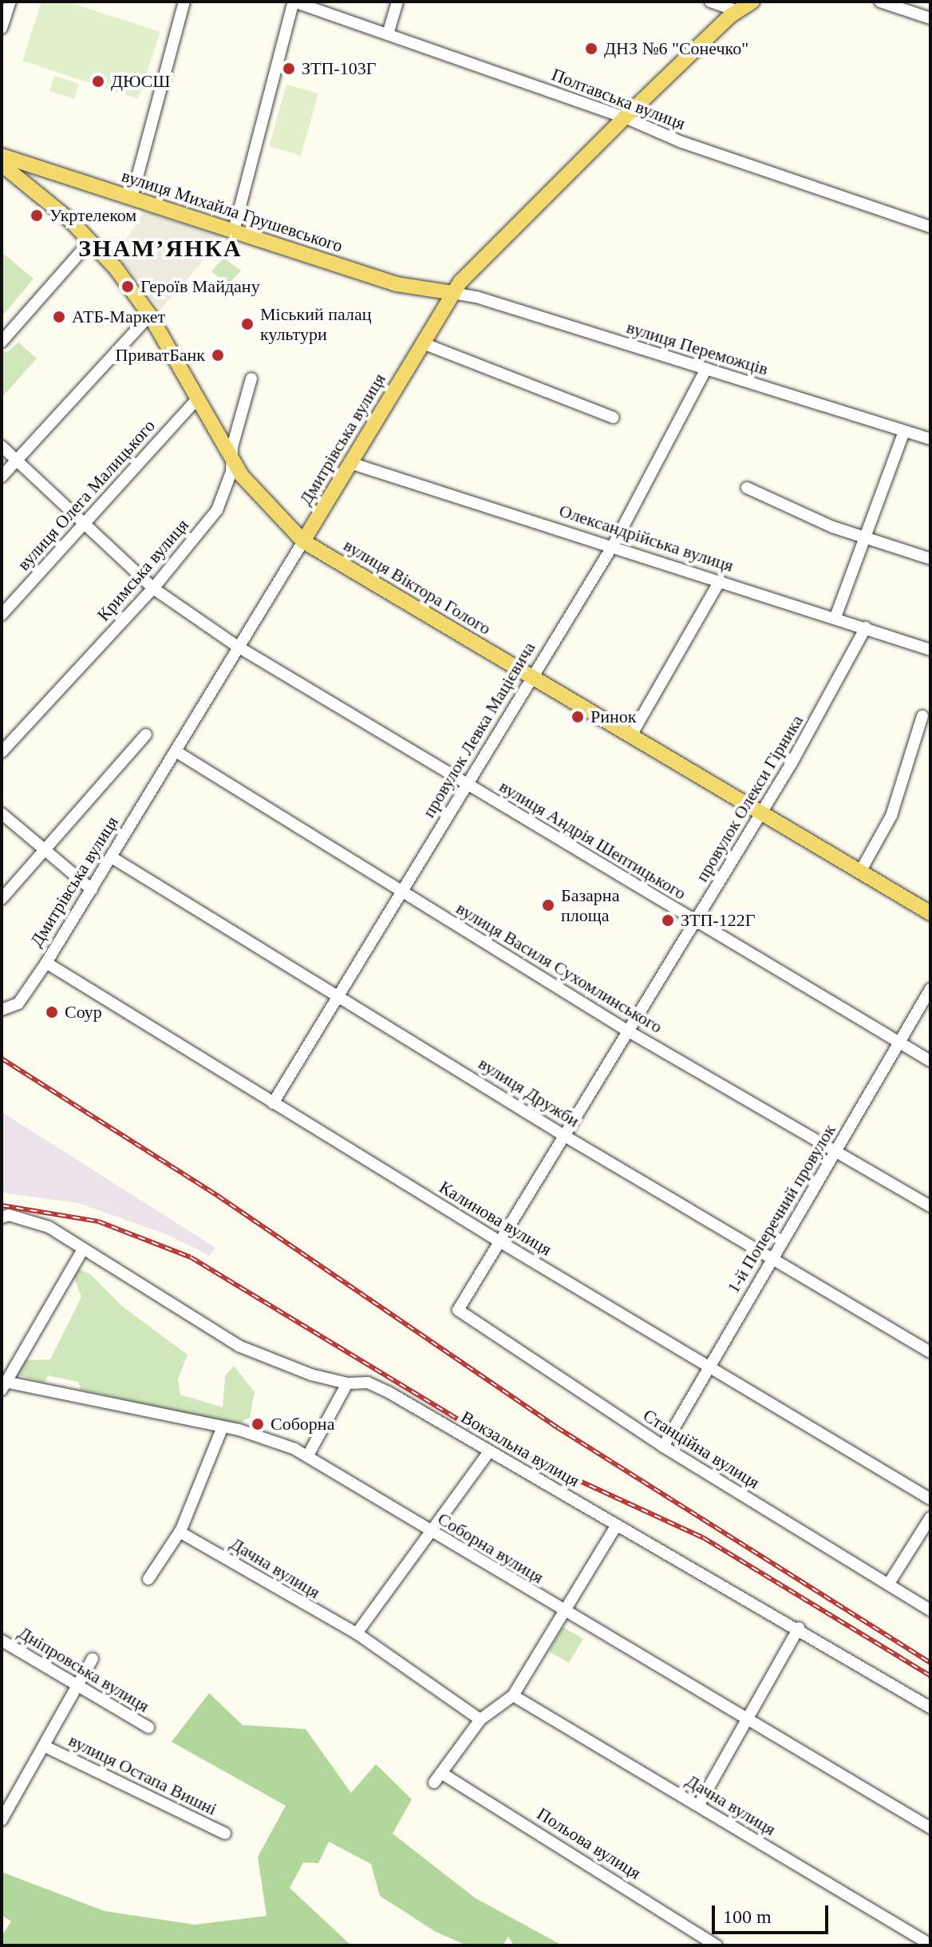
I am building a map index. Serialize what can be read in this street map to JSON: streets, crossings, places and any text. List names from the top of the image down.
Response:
{
  "streets": {
    "main road": ["вулиця Михайла Грушевського", "Дмитрівська вулиця", "вулиця Віктора Голого"],
    "street": [
      "Полтавська вулиця",
      "вулиця Переможців",
      "вулиця Олега Малицького",
      "Олександрійська вулиця",
      "Кримська вулиця",
      "провулок Левка Мацієвича",
      "провулок Олекси Гірника",
      "вулиця Андрія Шептицького",
      "вулиця Василя Сухомлинського",
      "вулиця Дружби",
      "1-й Поперечний провулок",
      "Калинова вулиця",
      "Вокзальна вулиця",
      "Станційна вулиця",
      "Соборна вулиця",
      "Дачна вулиця",
      "Дніпровська вулиця",
      "вулиця Остапа Вишні",
      "Польова вулиця"
    ]
  },
  "crossings": [
    ["Полтавська вулиця", "Дмитрівська вулиця"],
    ["вулиця Михайла Грушевського", "вулиця Переможців"],
    ["вулиця Михайла Грушевського", "Дмитрівська вулиця"],
    ["вулиця Михайла Грушевського", "вулиця Віктора Голого"],
    ["вулиця Переможців", "Дмитрівська вулиця"],
    ["вулиця Переможців", "провулок Левка Мацієвича"],
    ["Дмитрівська вулиця", "Олександрійська вулиця"],
    ["Дмитрівська вулиця", "вулиця Віктора Голого"],
    ["Дмитрівська вулиця", "вулиця Андрія Шептицького"],
    ["Дмитрівська вулиця", "вулиця Василя Сухомлинського"],
    ["Дмитрівська вулиця", "вулиця Дружби"],
    ["Дмитрівська вулиця", "Калинова вулиця"],
    ["вулиця Олега Малицького", "вулиця Віктора Голого"],
    ["вулиця Олега Малицького", "вулиця Андрія Шептицького"],
    ["Олександрійська вулиця", "провулок Левка Мацієвича"],
    ["Олександрійська вулиця", "провулок Олекси Гірника"],
    ["Кримська вулиця", "вулиця Віктора Голого"],
    ["Кримська вулиця", "вулиця Андрія Шептицького"],
    ["вулиця Віктора Голого", "провулок Левка Мацієвича"],
    ["вулиця Віктора Голого", "провулок Олекси Гірника"],
    ["провулок Левка Мацієвича", "вулиця Андрія Шептицького"],
    ["провулок Левка Мацієвича", "вулиця Василя Сухомлинського"],
    ["провулок Левка Мацієвича", "вулиця Дружби"],
    ["провулок Левка Мацієвича", "Калинова вулиця"],
    ["провулок Олекси Гірника", "вулиця Андрія Шептицького"],
    ["провулок Олекси Гірника", "вулиця Василя Сухомлинського"],
    ["провулок Олекси Гірника", "вулиця Дружби"],
    ["провулок Олекси Гірника", "Калинова вулиця"],
    ["провулок Олекси Гірника", "Станційна вулиця"],
    ["вулиця Андрія Шептицького", "1-й Поперечний провулок"],
    ["вулиця Василя Сухомлинського", "1-й Поперечний провулок"],
    ["вулиця Дружби", "1-й Поперечний провулок"],
    ["1-й Поперечний провулок", "Калинова вулиця"],
    ["1-й Поперечний провулок", "Станційна вулиця"],
    ["Дачна вулиця", "Польова вулиця"]
  ],
  "districts": ["ЗНАМ’ЯНКА"],
  "places": [
    "ДНЗ №6 \"Сонечко\"",
    "ЗТП-103Г",
    "ДЮСШ",
    "Укртелеком",
    "Героїв Майдану",
    "АТБ-Маркет",
    "Міський палац культури",
    "ПриватБанк",
    "Ринок",
    "Базарна площа",
    "ЗТП-122Г",
    "Соур",
    "Соборна"
  ],
  "scale_bar": "100 m"
}
